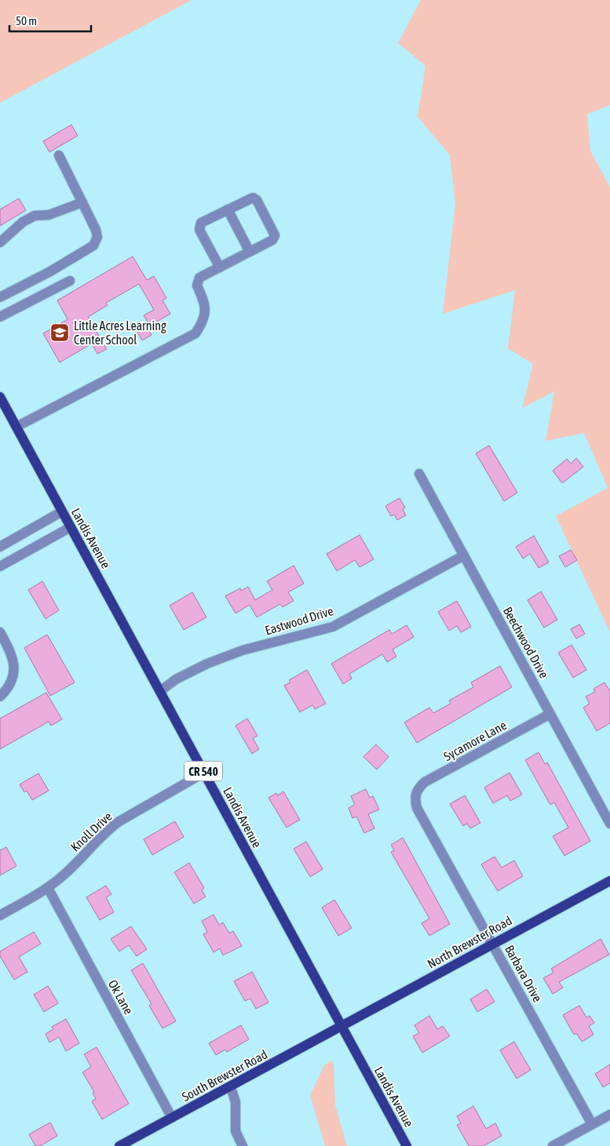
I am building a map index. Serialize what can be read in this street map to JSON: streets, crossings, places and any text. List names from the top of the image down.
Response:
{
  "streets": {
    "main road": [
      "Landis Avenue",
      "CR 540",
      "North Brewster Road",
      "South Brewster Road"
    ],
    "street": [
      "Eastwood Drive",
      "Beechwood Drive",
      "Sycamore Lane",
      "Knoll Drive",
      "Barbara Drive",
      "Ok Lane"
    ]
  },
  "crossings": [
    ["Landis Avenue", "Eastwood Drive"],
    ["Landis Avenue", "Knoll Drive"],
    ["Landis Avenue", "North Brewster Road"],
    ["Landis Avenue", "South Brewster Road"],
    ["Eastwood Drive", "Beechwood Drive"],
    ["Beechwood Drive", "Sycamore Lane"],
    ["Sycamore Lane", "Barbara Drive"],
    ["Knoll Drive", "Ok Lane"],
    ["North Brewster Road", "Barbara Drive"],
    ["North Brewster Road", "South Brewster Road"],
    ["Ok Lane", "South Brewster Road"]
  ],
  "places": {
    "school or university": ["Little Acres Learning Center School"]
  },
  "scale_bar": "50 m"
}
